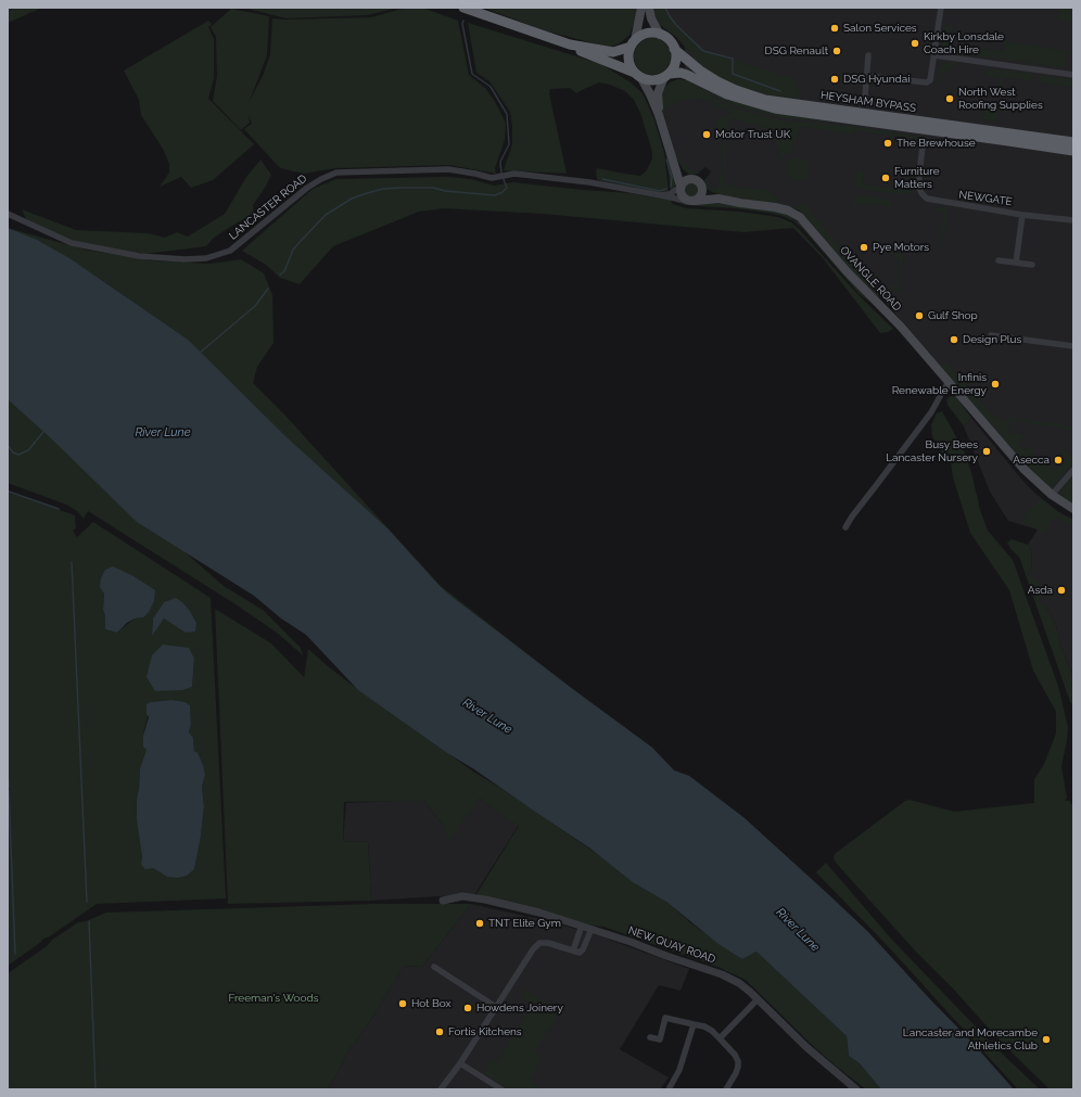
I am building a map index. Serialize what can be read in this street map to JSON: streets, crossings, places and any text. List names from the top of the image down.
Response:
{
  "streets": {
    "highway": ["HEYSHAM BYPASS"],
    "main road": ["OVANGLE ROAD"],
    "street": ["NEWGATE", "LANCASTER ROAD", "NEW QUAY ROAD"]
  },
  "water": ["River Lune"],
  "parks": ["Freeman's Woods"],
  "places": [
    "Salon Services",
    "Kirkby Lonsdale Coach Hire",
    "DSG Renault",
    "DSG Hyundai",
    "North West Roofing Supplies",
    "Motor Trust UK",
    "The Brewhouse",
    "Furniture Matters",
    "Pye Motors",
    "Gulf Shop",
    "Design Plus",
    "Infinis Renewable Energy",
    "Busy Bees Lancaster Nursery",
    "Asecca",
    "Asda",
    "TNT Elite Gym",
    "Hot Box",
    "Howdens Joinery",
    "Fortis Kitchens",
    "Lancaster and Morecambe Athletics Club"
  ]
}
